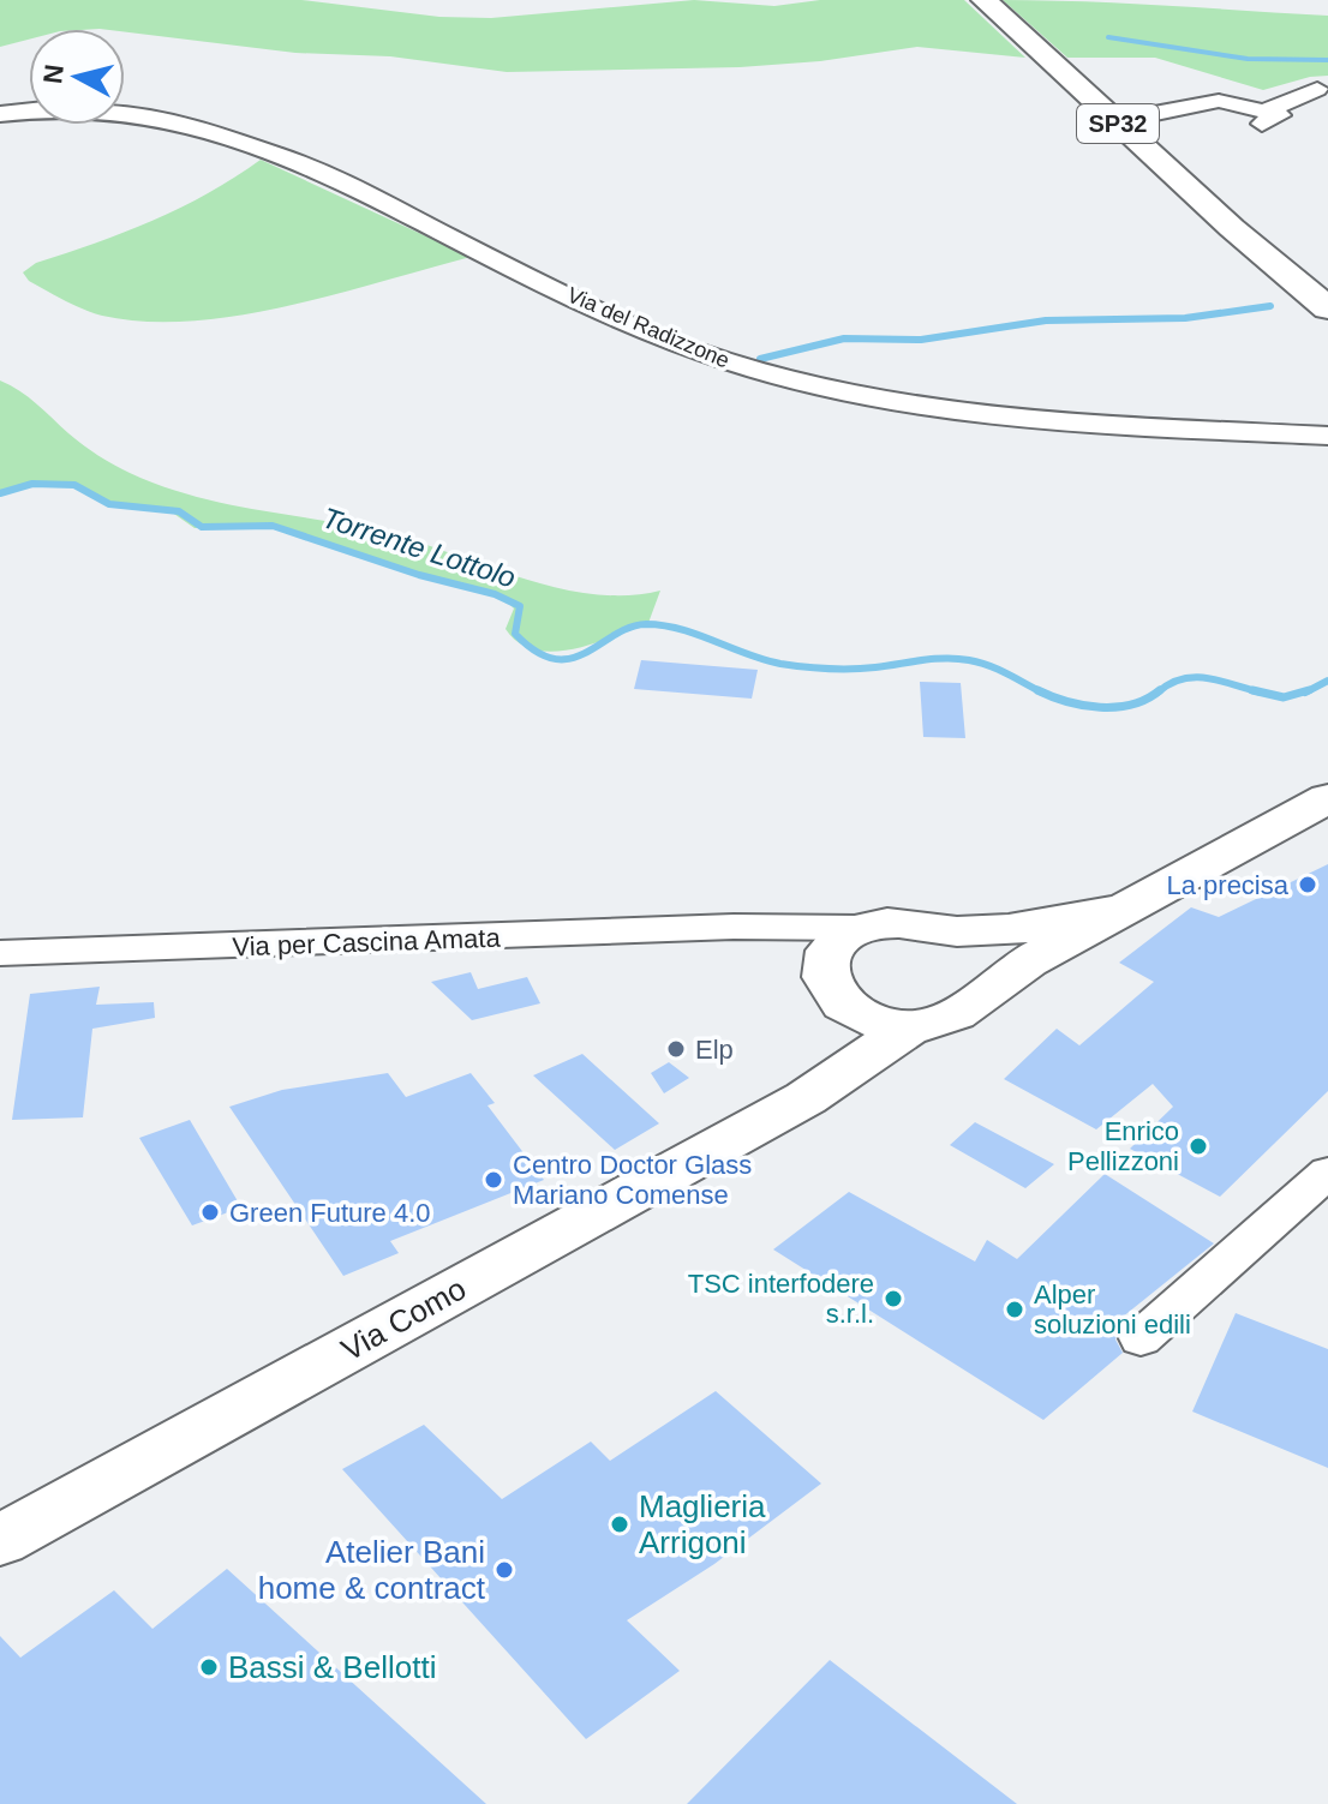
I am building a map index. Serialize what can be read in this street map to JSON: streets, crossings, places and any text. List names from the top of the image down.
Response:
{
  "streets": {
    "main road": ["SP32", "Via Como"],
    "street": ["Via del Radizzone", "Via per Cascina Amata"]
  },
  "crossings": [
    ["Via per Cascina Amata", "Via Como"]
  ],
  "water": ["Torrente Lottolo"],
  "places": [
    "La precisa",
    "Elp",
    "Enrico Pellizzoni",
    "Centro Doctor Glass Mariano Comense",
    "Green Future 4.0",
    "TSC interfodere s.r.l.",
    "Alper soluzioni edili",
    "Maglieria Arrigoni",
    "Atelier Bani home & contract",
    "Bassi & Bellotti"
  ],
  "north": "left"
}
